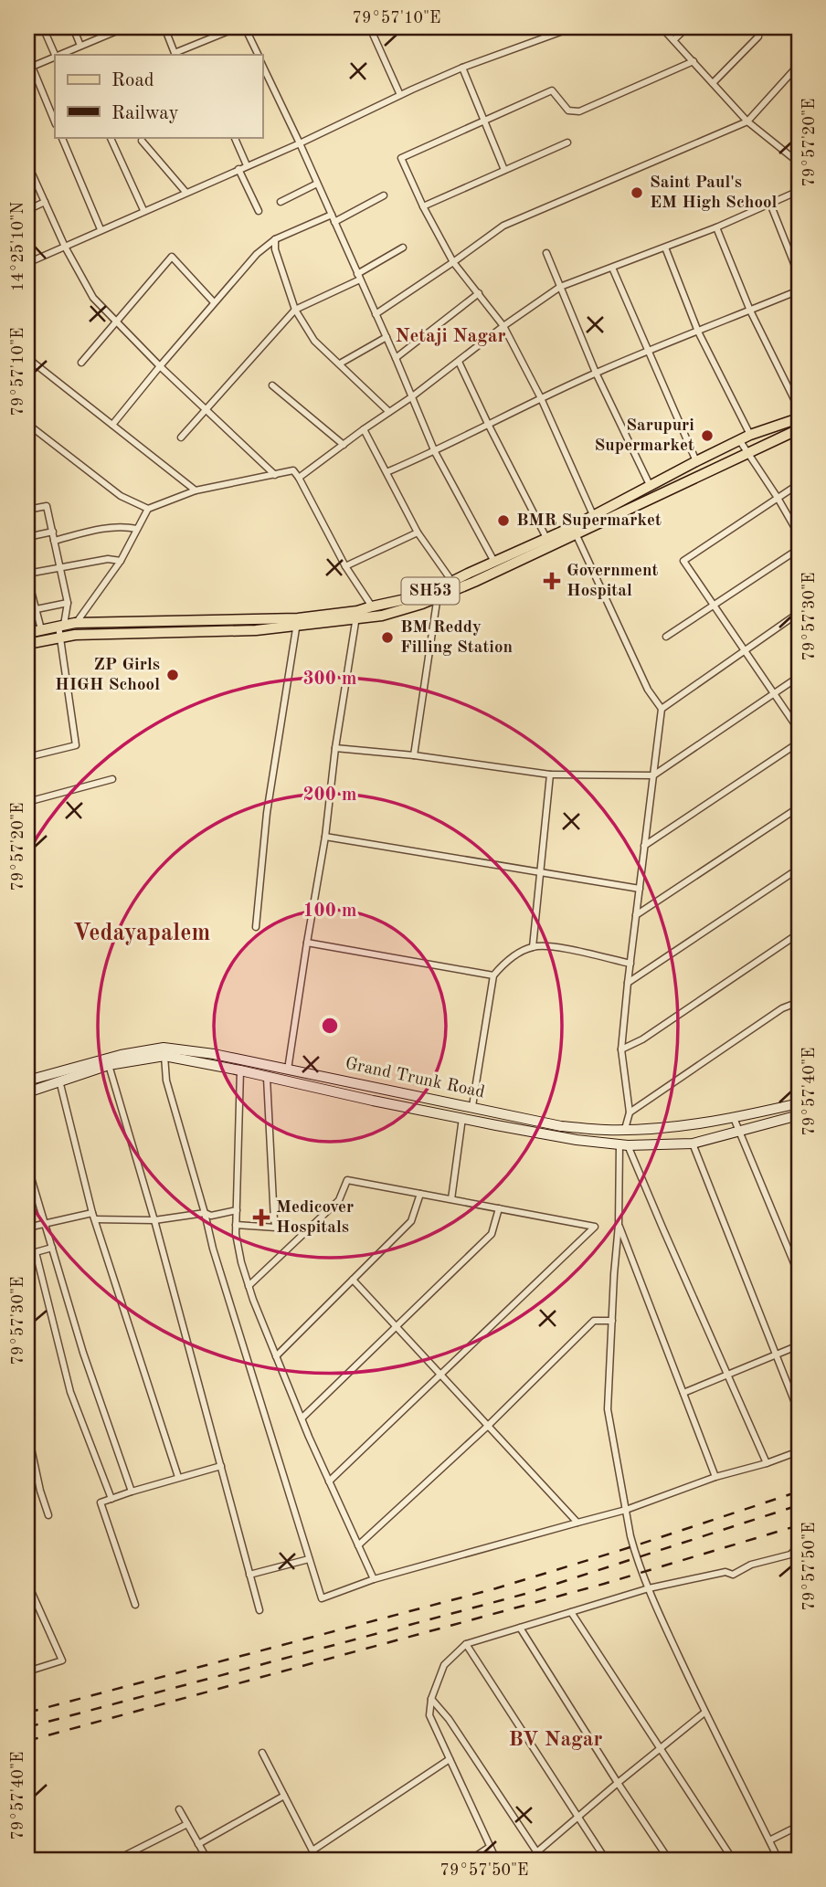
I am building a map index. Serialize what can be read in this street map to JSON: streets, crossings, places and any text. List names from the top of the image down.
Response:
{
  "streets": {
    "main road": ["SH53", "Grand Trunk Road"]
  },
  "districts": ["Netaji Nagar", "Vedayapalem", "BV Nagar"],
  "places": {
    "other": [
      "Saint Paul's EM High School",
      "Sarupuri Supermarket",
      "BMR Supermarket",
      "BM Reddy Filling Station",
      "ZP Girls HIGH School"
    ],
    "health": ["Government Hospital", "Medicover Hospitals"]
  },
  "legend": ["Road", "Railway"],
  "coordinates": [
    "79°57'10\"E",
    "79°57'20\"E",
    "14°25'10\"N",
    "79°57'30\"E",
    "79°57'40\"E",
    "79°57'50\"E"
  ],
  "rings": ["300 m", "200 m", "100 m"]
}
